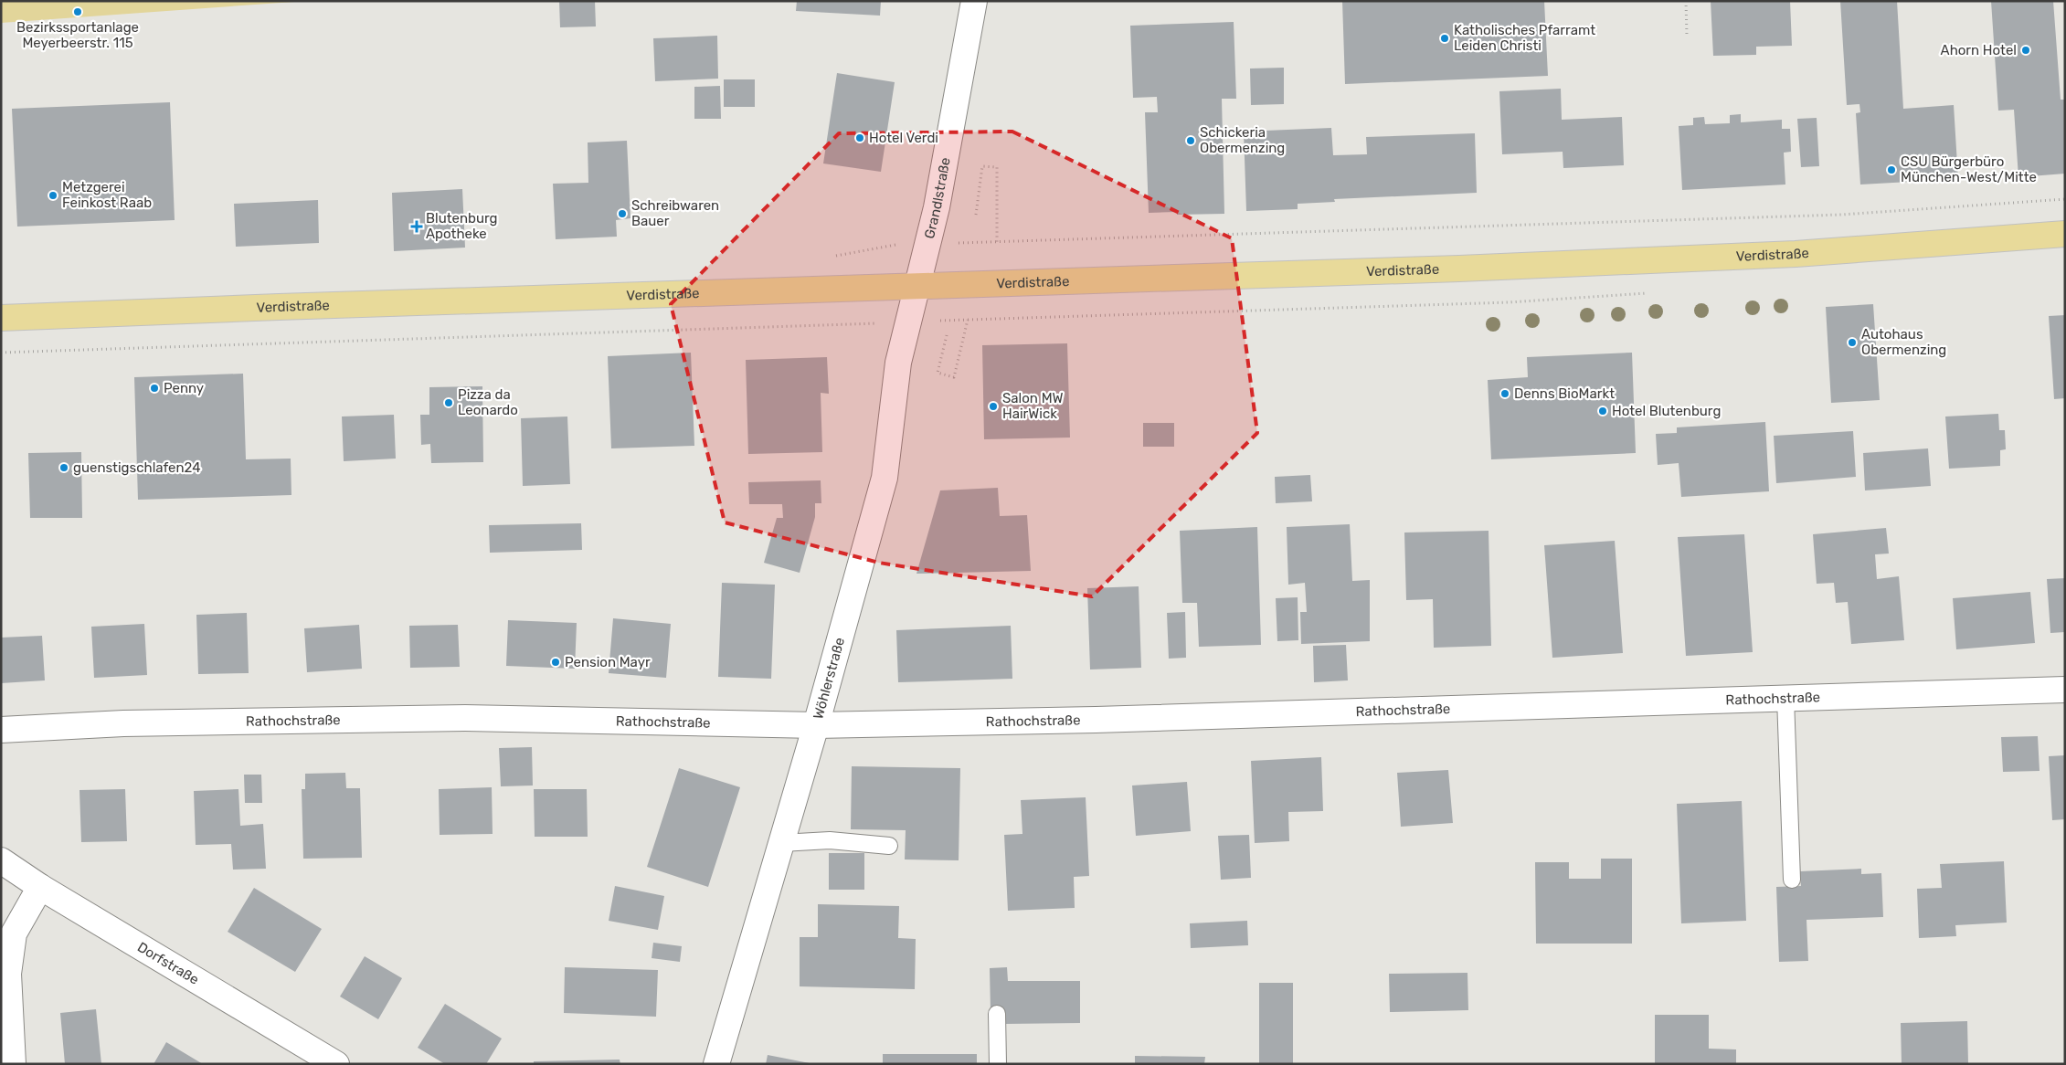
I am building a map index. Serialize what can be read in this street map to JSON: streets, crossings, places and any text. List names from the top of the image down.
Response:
{
  "streets": {
    "main road": ["Verdistraße"],
    "street": [
      "Grandlstraße",
      "Wöhlerstraße",
      "Rathochstraße",
      "Dorfstraße"
    ]
  },
  "crossings": [
    ["Grandlstraße", "Verdistraße"],
    ["Grandlstraße", "Wöhlerstraße"],
    ["Verdistraße", "Wöhlerstraße"],
    ["Wöhlerstraße", "Rathochstraße"]
  ],
  "places": {
    "other": [
      "Bezirkssportanlage Meyerbeerstr. 115",
      "Katholisches Pfarramt Leiden Christi",
      "Ahorn Hotel",
      "Hotel Verdi",
      "Schickeria Obermenzing",
      "CSU Bürgerbüro München-West/Mitte",
      "Metzgerei Feinkost Raab",
      "Schreibwaren Bauer",
      "Autohaus Obermenzing",
      "Penny",
      "Denns BioMarkt",
      "Pizza da Leonardo",
      "Salon MW HairWick",
      "Hotel Blutenburg",
      "guenstigschlafen24",
      "Pension Mayr"
    ],
    "health": ["Blutenburg Apotheke"]
  }
}
